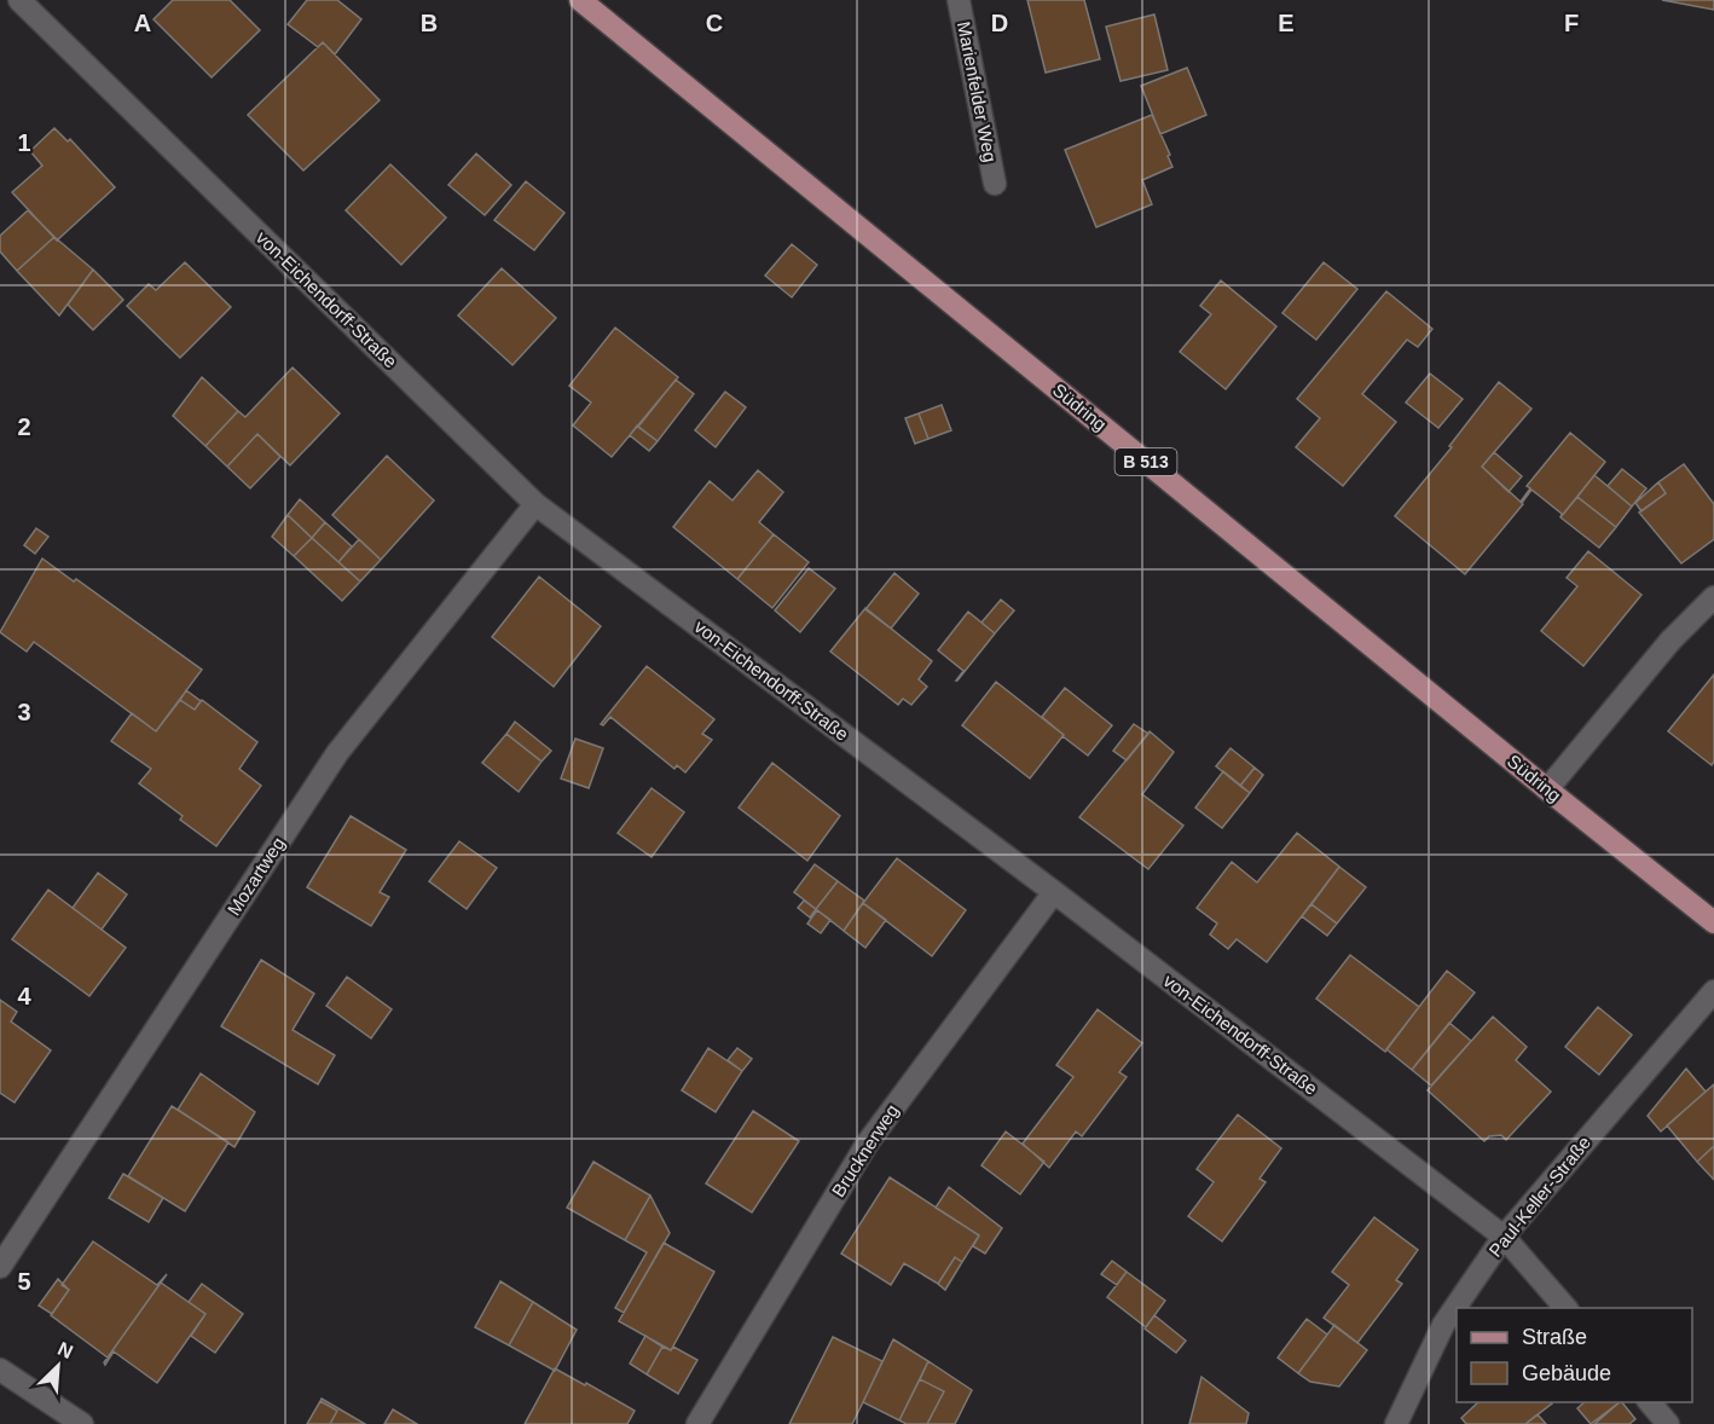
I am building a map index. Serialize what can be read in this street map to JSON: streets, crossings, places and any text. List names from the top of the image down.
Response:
{
  "streets": {
    "main road": ["Südring", "B 513"],
    "street": [
      "Marienfelder Weg",
      "von-Eichendorff-Straße",
      "Mozartweg",
      "Brucknerweg",
      "Paul-Keller-Straße"
    ]
  },
  "crossings": [
    ["von-Eichendorff-Straße", "Mozartweg"],
    ["von-Eichendorff-Straße", "Brucknerweg"],
    ["von-Eichendorff-Straße", "Paul-Keller-Straße"]
  ],
  "legend": ["Straße", "Gebäude"],
  "north": "top right",
  "grid": {
    "columns": [
      "A",
      "B",
      "C",
      "D",
      "E",
      "F"
    ],
    "rows": [
      "1",
      "2",
      "3",
      "4",
      "5"
    ]
  }
}
